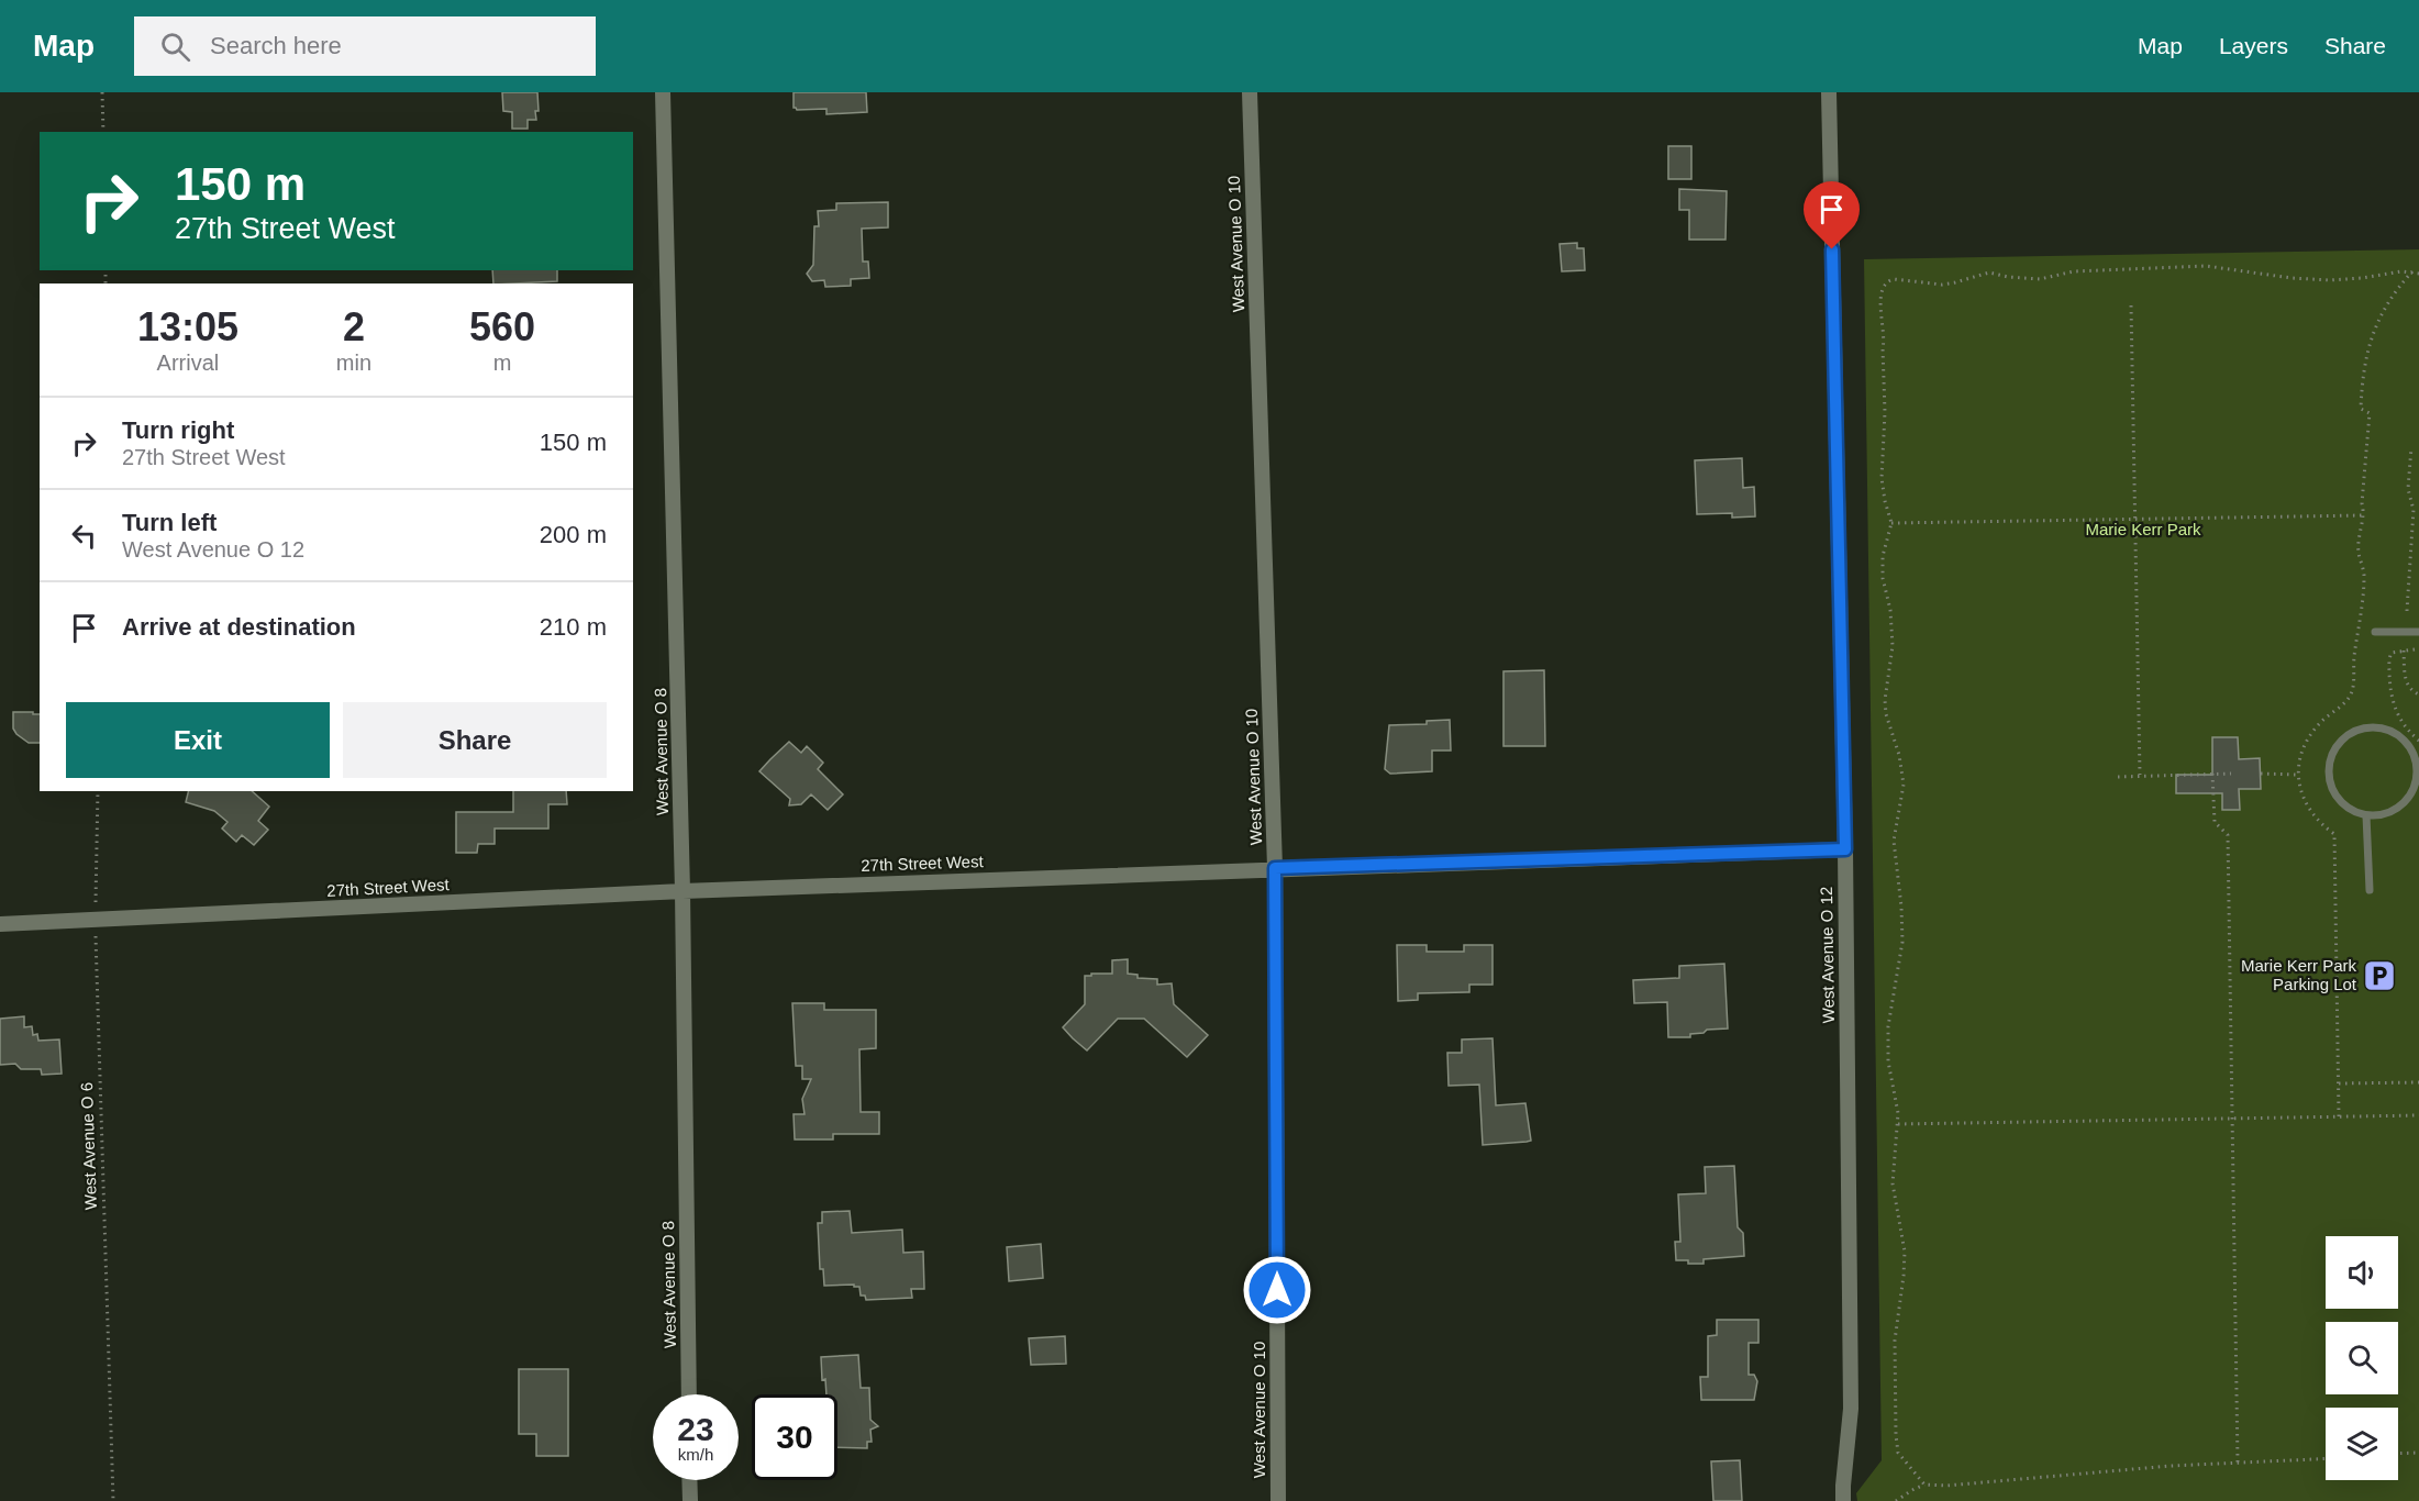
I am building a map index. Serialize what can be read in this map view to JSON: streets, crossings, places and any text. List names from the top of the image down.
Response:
{
  "streets": {
    "street": [
      "West Avenue O 10",
      "West Avenue O 8",
      "27th Street West",
      "West Avenue O 12"
    ],
    "path": ["West Avenue O 6"]
  },
  "crossings": [
    ["West Avenue O 10", "27th Street West"],
    ["West Avenue O 8", "27th Street West"],
    ["27th Street West", "West Avenue O 12"],
    ["27th Street West", "West Avenue O 6"]
  ],
  "parks": ["Marie Kerr Park"],
  "places": {
    "parking": ["Marie Kerr Park Parking Lot"]
  },
  "page": {
    "header": "Map",
    "search": "Search here",
    "nav": ["Map", "Layers", "Share"],
    "turn": ["150 m", "27th Street West"],
    "eta": [
      "13:05",
      "Arrival",
      "2",
      "min",
      "560",
      "m"
    ],
    "list": [
      {
        "name": "Turn right",
        "note": "27th Street West",
        "value": "150 m"
      },
      {
        "name": "Turn left",
        "note": "West Avenue O 12",
        "value": "200 m"
      },
      {
        "name": "Arrive at destination",
        "value": "210 m"
      }
    ],
    "buttons": ["Exit", "Share"],
    "speed": "23 km/h",
    "limit": "30"
  }
}
